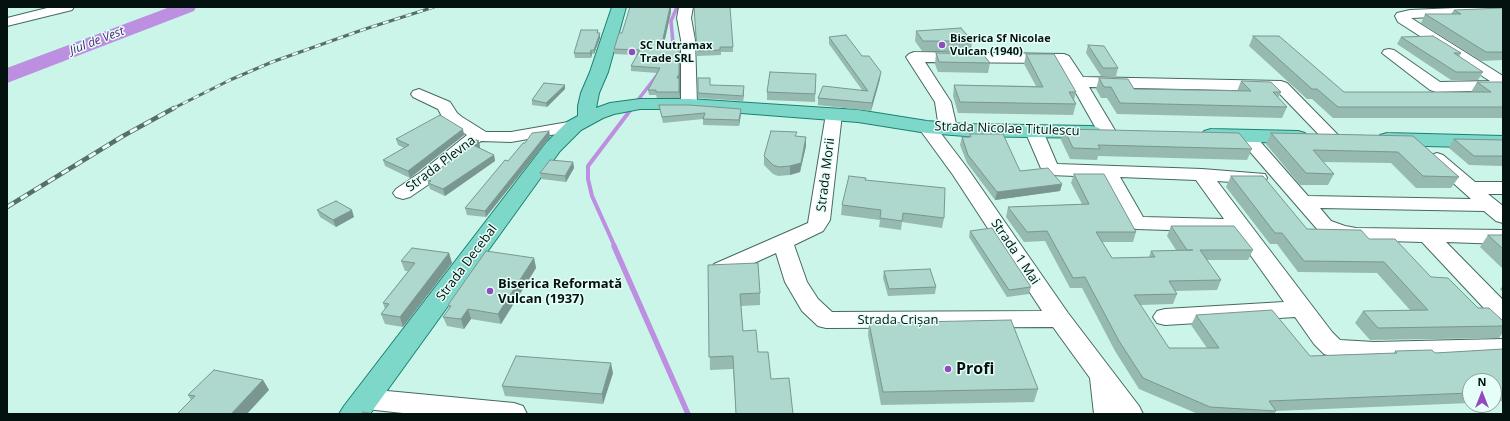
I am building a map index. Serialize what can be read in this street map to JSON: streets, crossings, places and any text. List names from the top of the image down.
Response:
{
  "streets": {
    "main road": ["Strada Nicolae Titulescu", "Strada Decebal"],
    "street": [
      "Strada Plevna",
      "Strada Morii",
      "Strada 1 Mai",
      "Strada Crișan"
    ]
  },
  "crossings": [
    ["Strada Nicolae Titulescu", "Strada Plevna"],
    ["Strada Nicolae Titulescu", "Strada Morii"],
    ["Strada Nicolae Titulescu", "Strada 1 Mai"],
    ["Strada Nicolae Titulescu", "Strada Decebal"],
    ["Strada Plevna", "Strada Decebal"],
    ["Strada Morii", "Strada Crișan"],
    ["Strada 1 Mai", "Strada Crișan"]
  ],
  "water": ["Jiul de Vest"],
  "places": [
    "Biserica Sf Nicolae Vulcan (1940)",
    "SC Nutramax Trade SRL",
    "Biserica Reformată Vulcan (1937)",
    "Profi"
  ],
  "north": "top"
}
